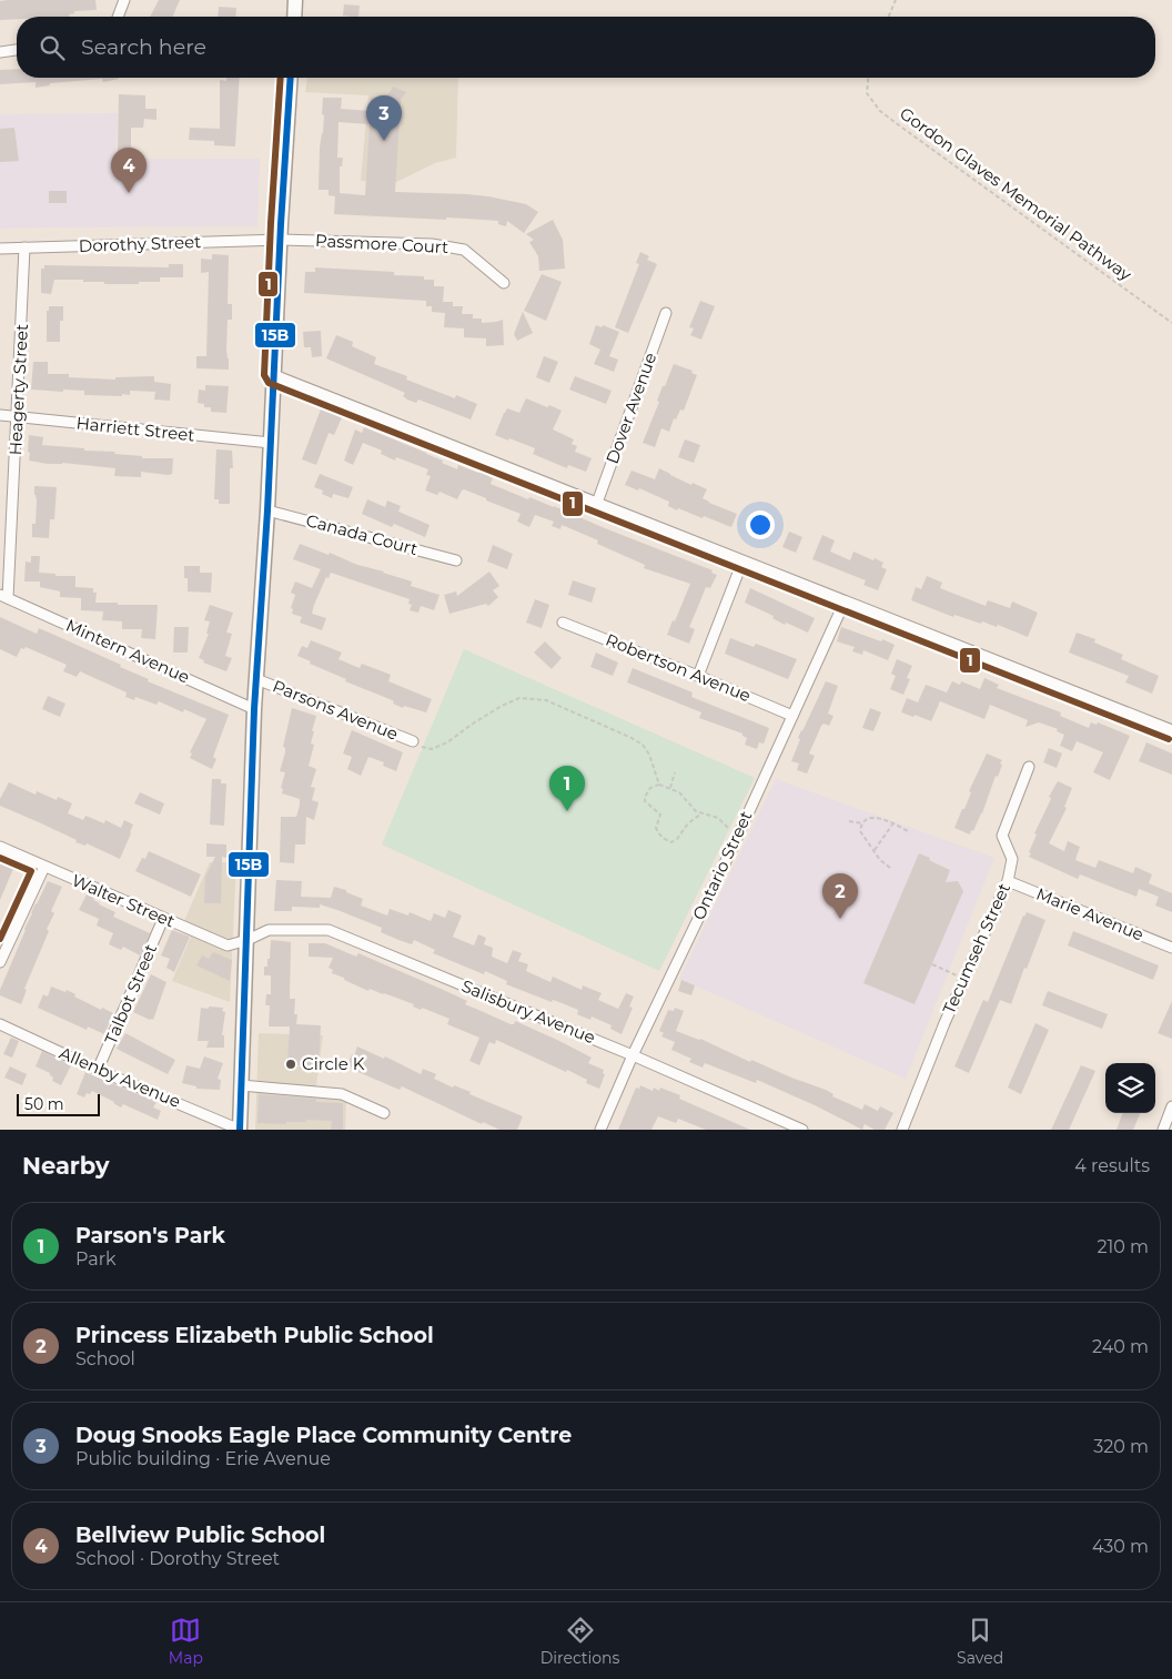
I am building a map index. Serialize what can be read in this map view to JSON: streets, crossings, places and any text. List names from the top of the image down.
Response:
{
  "streets": {
    "street": [
      "Dorothy Street",
      "Passmore Court",
      "Heagerty Street",
      "Dover Avenue",
      "Harriett Street",
      "Canada Court",
      "Mintern Avenue",
      "Robertson Avenue",
      "Parsons Avenue",
      "Ontario Street",
      "Walter Street",
      "Marie Avenue",
      "Tecumseh Street",
      "Talbot Street",
      "Salisbury Avenue",
      "Allenby Avenue"
    ],
    "path": ["Gordon Glaves Memorial Pathway"]
  },
  "crossings": [
    ["Dorothy Street", "Passmore Court"],
    ["Dorothy Street", "Heagerty Street"],
    ["Heagerty Street", "Harriett Street"],
    ["Heagerty Street", "Mintern Avenue"],
    ["Robertson Avenue", "Ontario Street"],
    ["Ontario Street", "Salisbury Avenue"],
    ["Walter Street", "Talbot Street"],
    ["Walter Street", "Salisbury Avenue"],
    ["Marie Avenue", "Tecumseh Street"],
    ["Talbot Street", "Allenby Avenue"]
  ],
  "places": ["Circle K"],
  "lines": ["transit line 15B", "transit line 1"],
  "scale_bar": "50 m",
  "page": {
    "search": "Search here",
    "pins": [
      "3",
      "4",
      "1",
      "2"
    ],
    "scale": "50 m",
    "heading": ["Nearby", "4 results"],
    "list": [
      {
        "mark": "1",
        "name": "Parson's Park",
        "note": "Park",
        "value": "210 m"
      },
      {
        "mark": "2",
        "name": "Princess Elizabeth Public School",
        "note": "School",
        "value": "240 m"
      },
      {
        "mark": "3",
        "name": "Doug Snooks Eagle Place Community Centre",
        "note": "Public building · Erie Avenue",
        "value": "320 m"
      },
      {
        "mark": "4",
        "name": "Bellview Public School",
        "note": "School · Dorothy Street",
        "value": "430 m"
      }
    ],
    "nav": ["Map", "Directions", "Saved"]
  }
}
